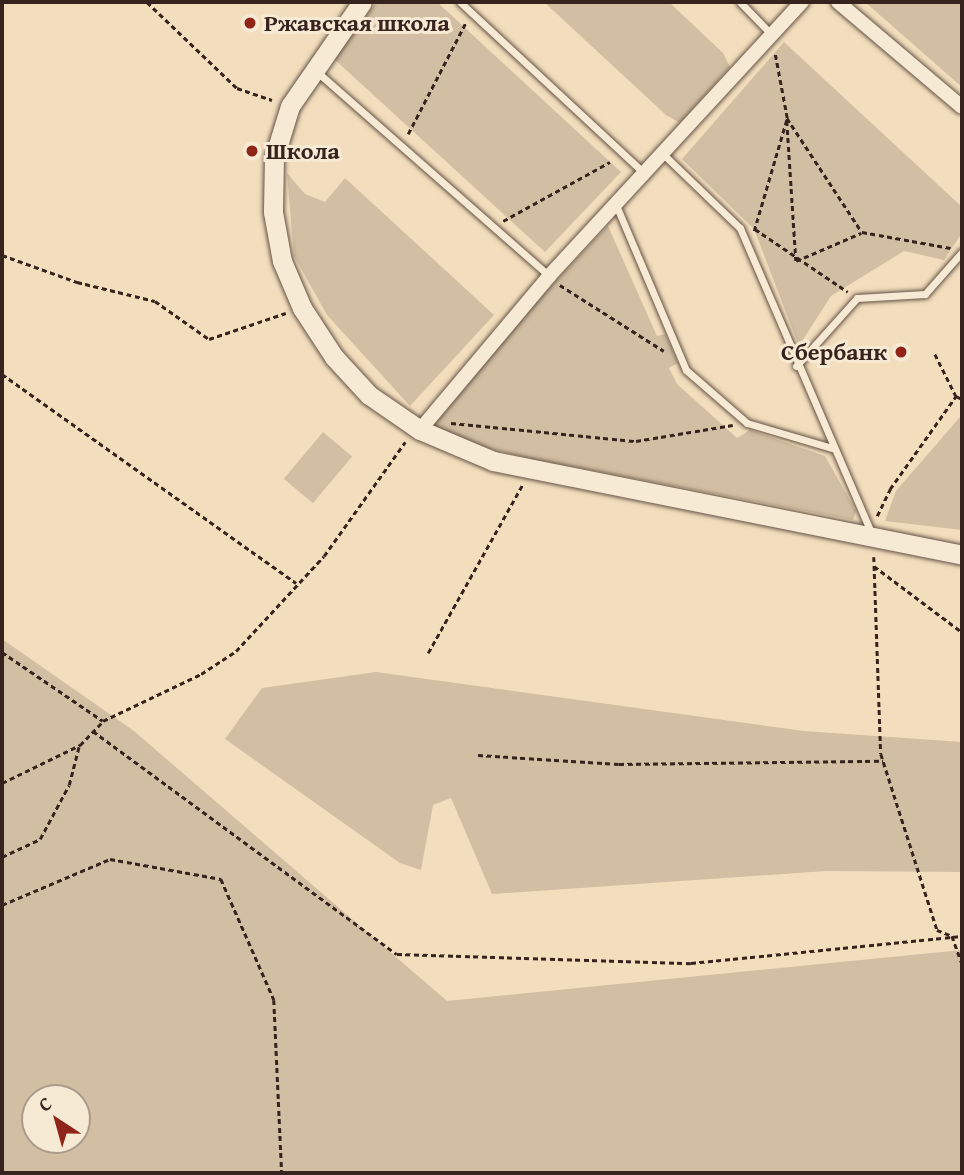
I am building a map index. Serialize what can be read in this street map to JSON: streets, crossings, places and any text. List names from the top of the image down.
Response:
{
  "places": ["Ржавская школа", "Школа", "Сбербанк"],
  "north": "top left"
}
